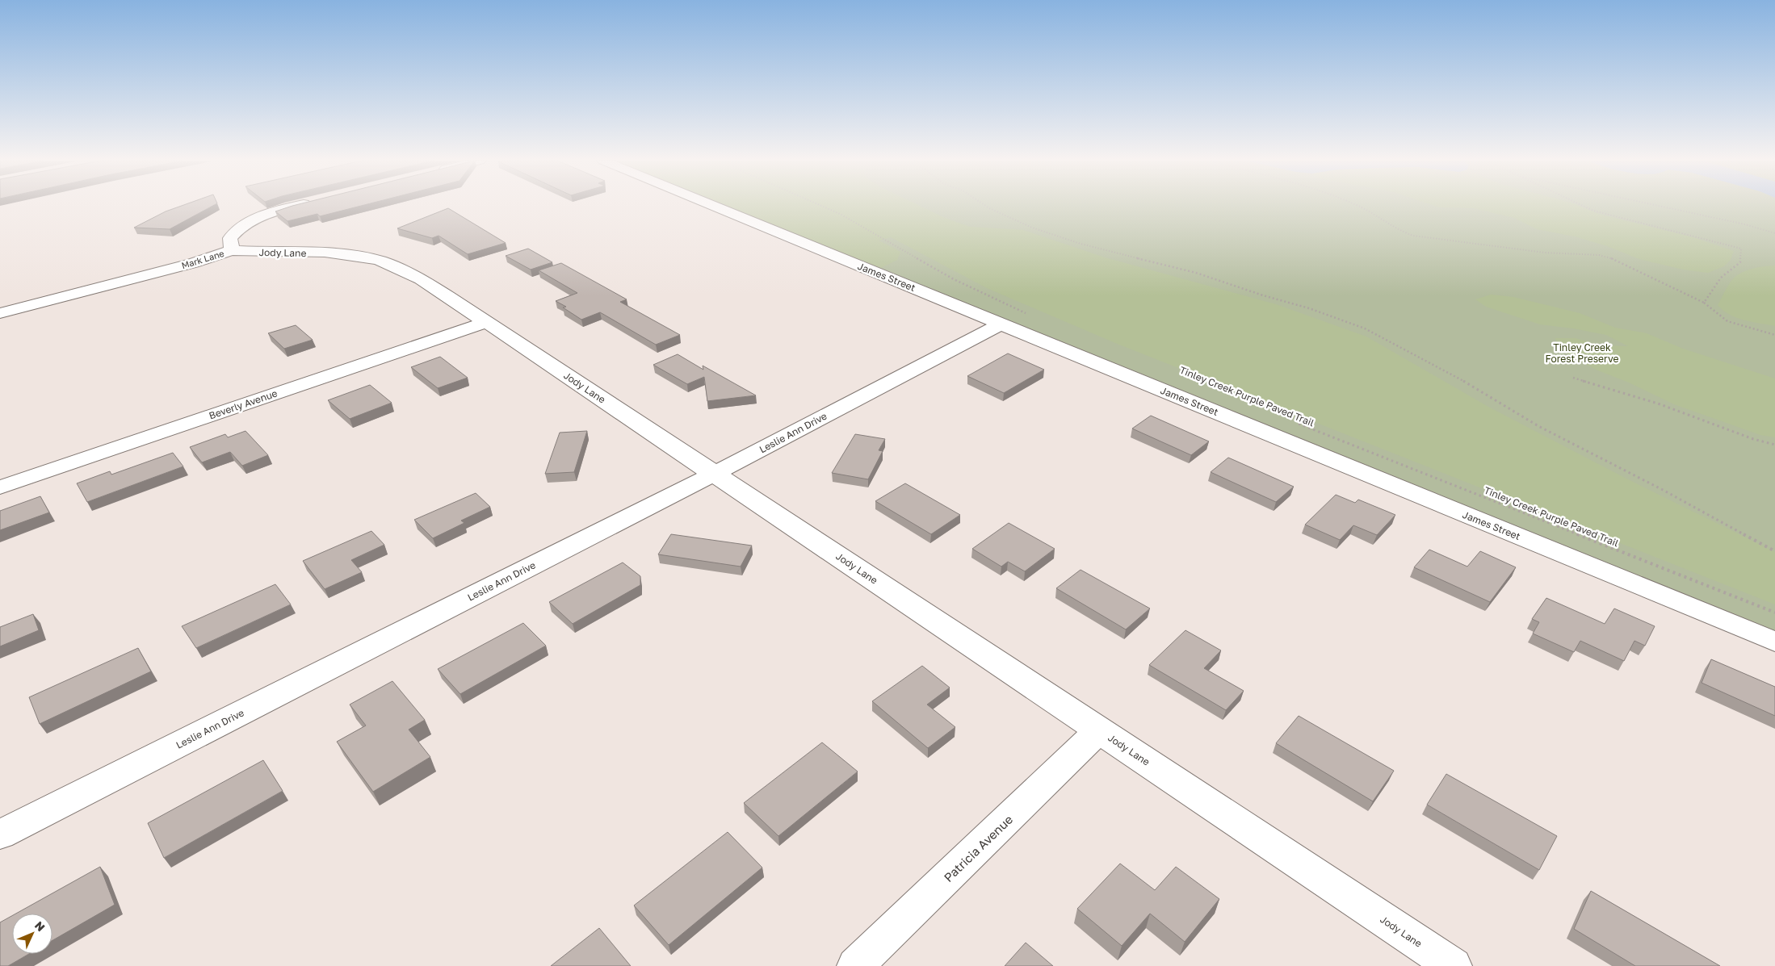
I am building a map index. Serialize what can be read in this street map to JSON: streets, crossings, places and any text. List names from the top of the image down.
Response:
{
  "streets": {
    "street": [
      "Jody Lane",
      "Mark Lane",
      "James Street",
      "Beverly Avenue",
      "Leslie Ann Drive",
      "Patricia Avenue"
    ],
    "path": ["Tinley Creek Purple Paved Trail"]
  },
  "crossings": [
    ["Jody Lane", "Mark Lane"],
    ["Jody Lane", "Beverly Avenue"],
    ["Jody Lane", "Leslie Ann Drive"],
    ["Jody Lane", "Patricia Avenue"],
    ["James Street", "Leslie Ann Drive"]
  ],
  "parks": ["Tinley Creek Forest Preserve"],
  "north": "top right"
}
